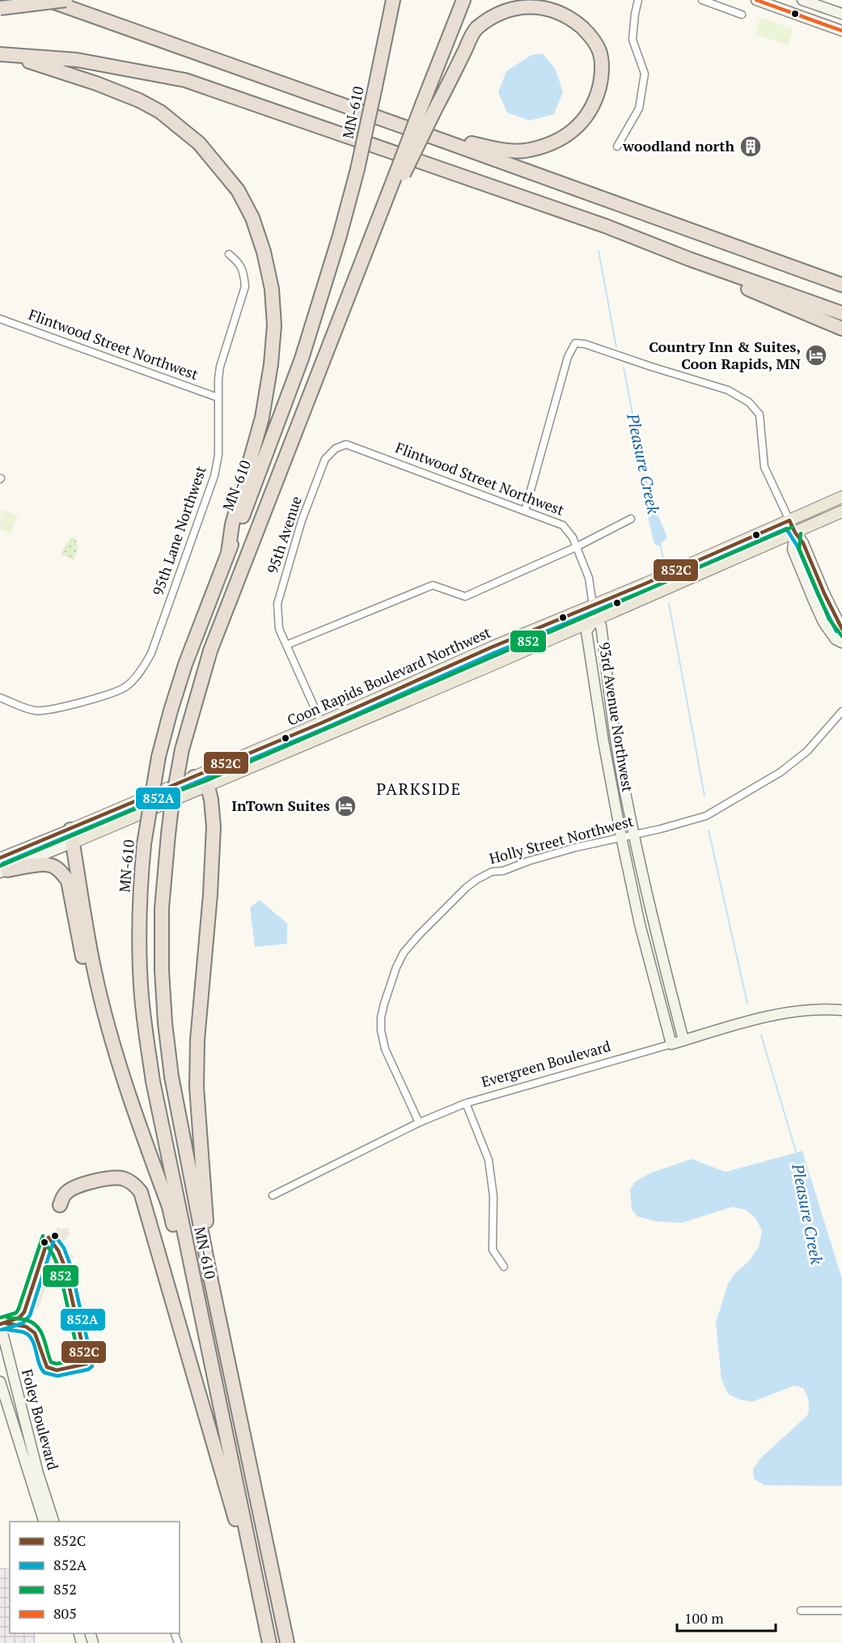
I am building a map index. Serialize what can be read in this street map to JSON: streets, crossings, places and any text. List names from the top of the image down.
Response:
{
  "streets": {
    "highway": ["MN-610"],
    "main road": ["Coon Rapids Boulevard Northwest"],
    "street": [
      "Flintwood Street Northwest",
      "95th Lane Northwest",
      "95th Avenue",
      "93rd Avenue Northwest",
      "Holly Street Northwest",
      "Evergreen Boulevard",
      "Foley Boulevard"
    ]
  },
  "crossings": [
    ["Flintwood Street Northwest", "95th Lane Northwest"],
    ["Flintwood Street Northwest", "95th Avenue"],
    ["Flintwood Street Northwest", "Coon Rapids Boulevard Northwest"],
    ["Flintwood Street Northwest", "93rd Avenue Northwest"],
    ["95th Avenue", "Coon Rapids Boulevard Northwest"],
    ["Coon Rapids Boulevard Northwest", "93rd Avenue Northwest"],
    ["93rd Avenue Northwest", "Holly Street Northwest"],
    ["93rd Avenue Northwest", "Evergreen Boulevard"],
    ["Holly Street Northwest", "Evergreen Boulevard"]
  ],
  "districts": ["PARKSIDE"],
  "water": ["Pleasure Creek"],
  "places": {
    "building": ["woodland north"],
    "hotel": ["Country Inn & Suites, Coon Rapids, MN", "InTown Suites"]
  },
  "lines": [
    "transit line 805",
    "transit line 852C",
    "transit line 852",
    "transit line 852A"
  ],
  "legend": [
    "852C",
    "852A",
    "852",
    "805"
  ],
  "scale_bar": "100 m"
}
